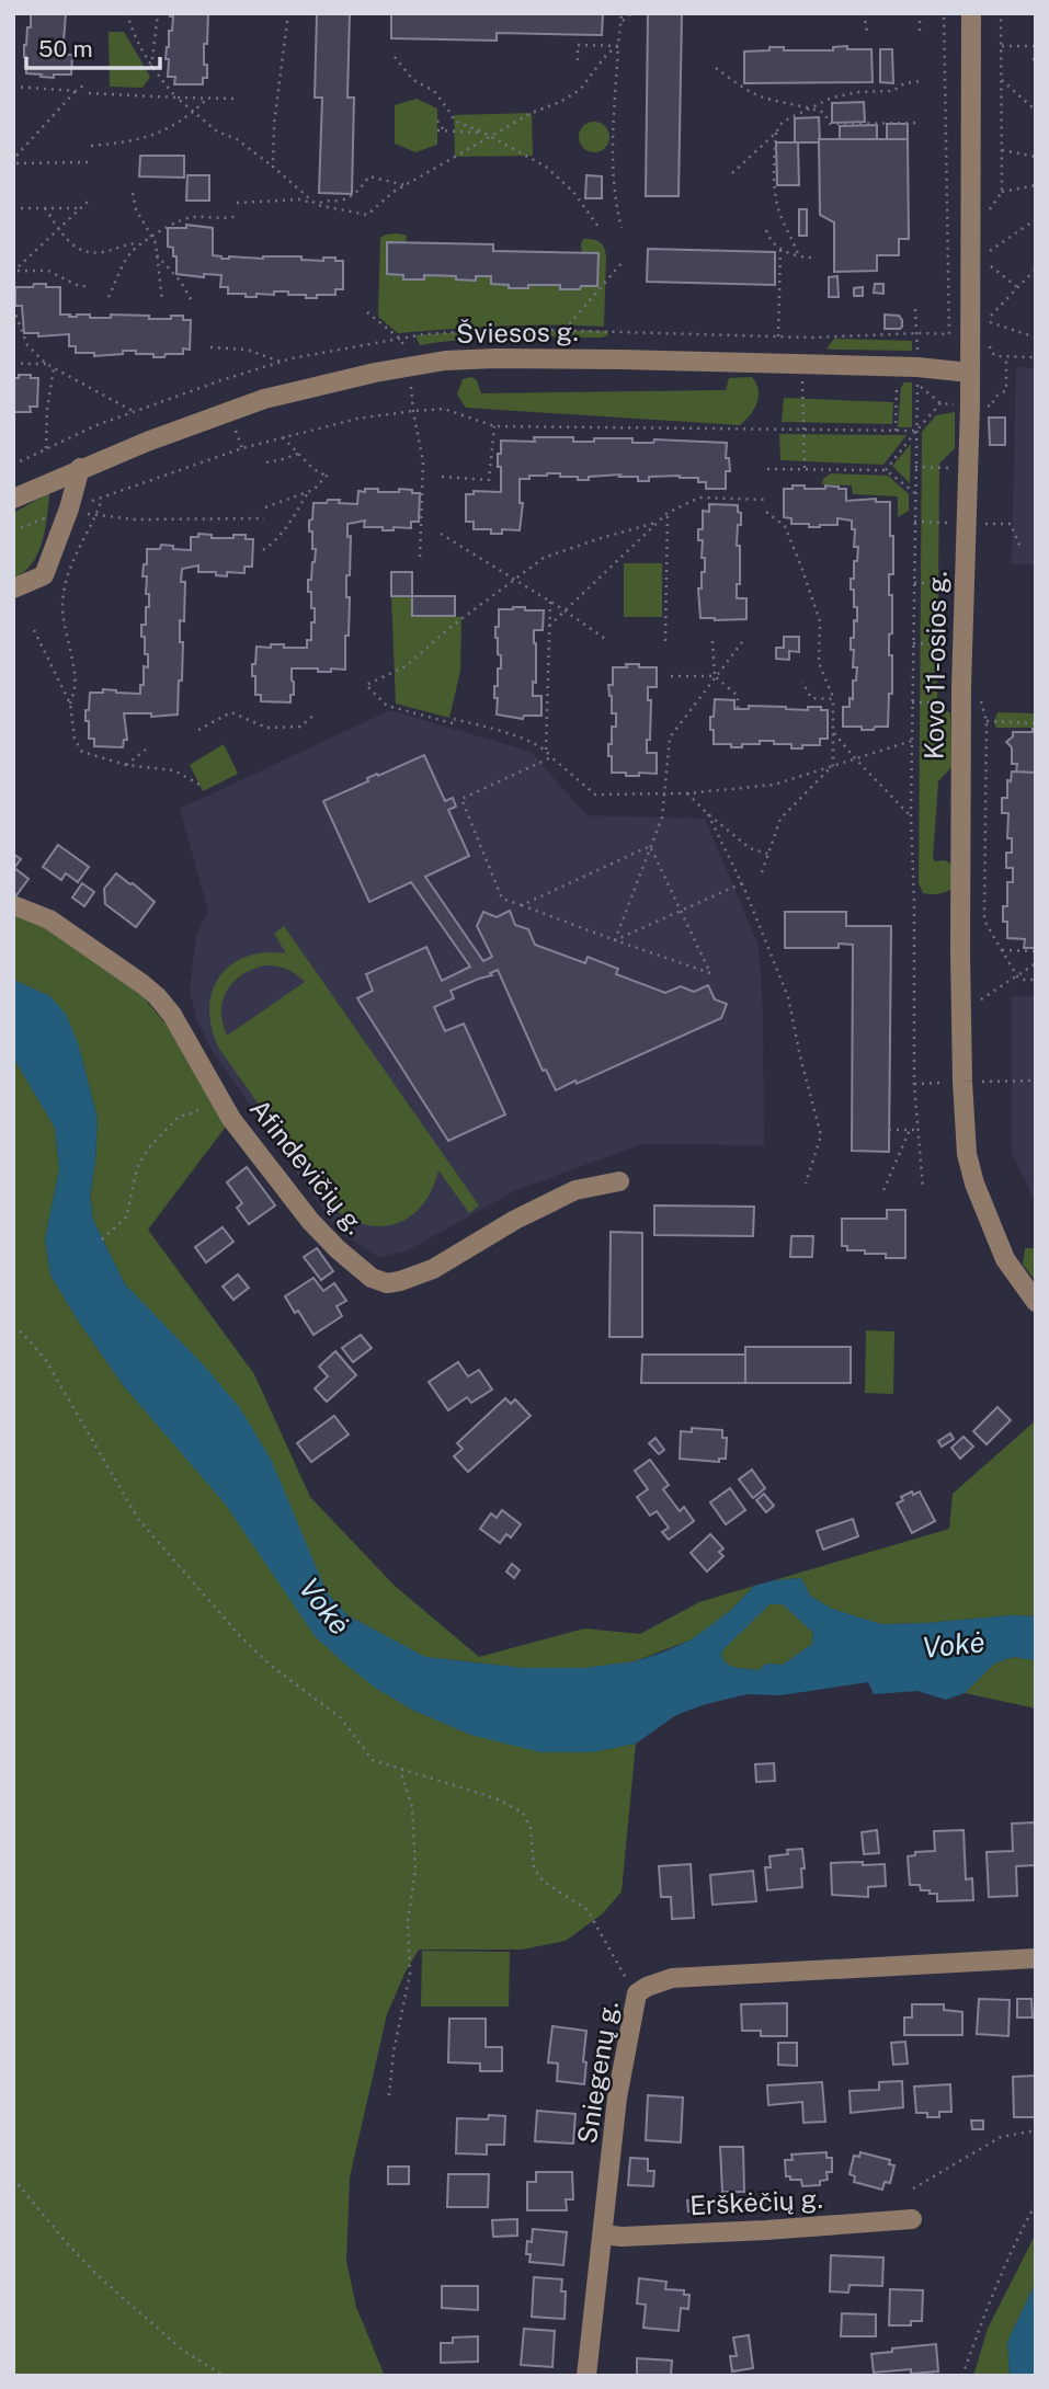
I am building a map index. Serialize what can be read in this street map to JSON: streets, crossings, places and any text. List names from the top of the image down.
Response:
{
  "streets": {
    "street": [
      "Šviesos g.",
      "Kovo 11-osios g.",
      "Afindevičių g.",
      "Sniegenų g.",
      "Erškėčių g."
    ]
  },
  "crossings": [
    ["Šviesos g.", "Kovo 11-osios g."],
    ["Sniegenų g.", "Erškėčių g."]
  ],
  "water": ["Vokė"],
  "scale_bar": "50 m"
}
